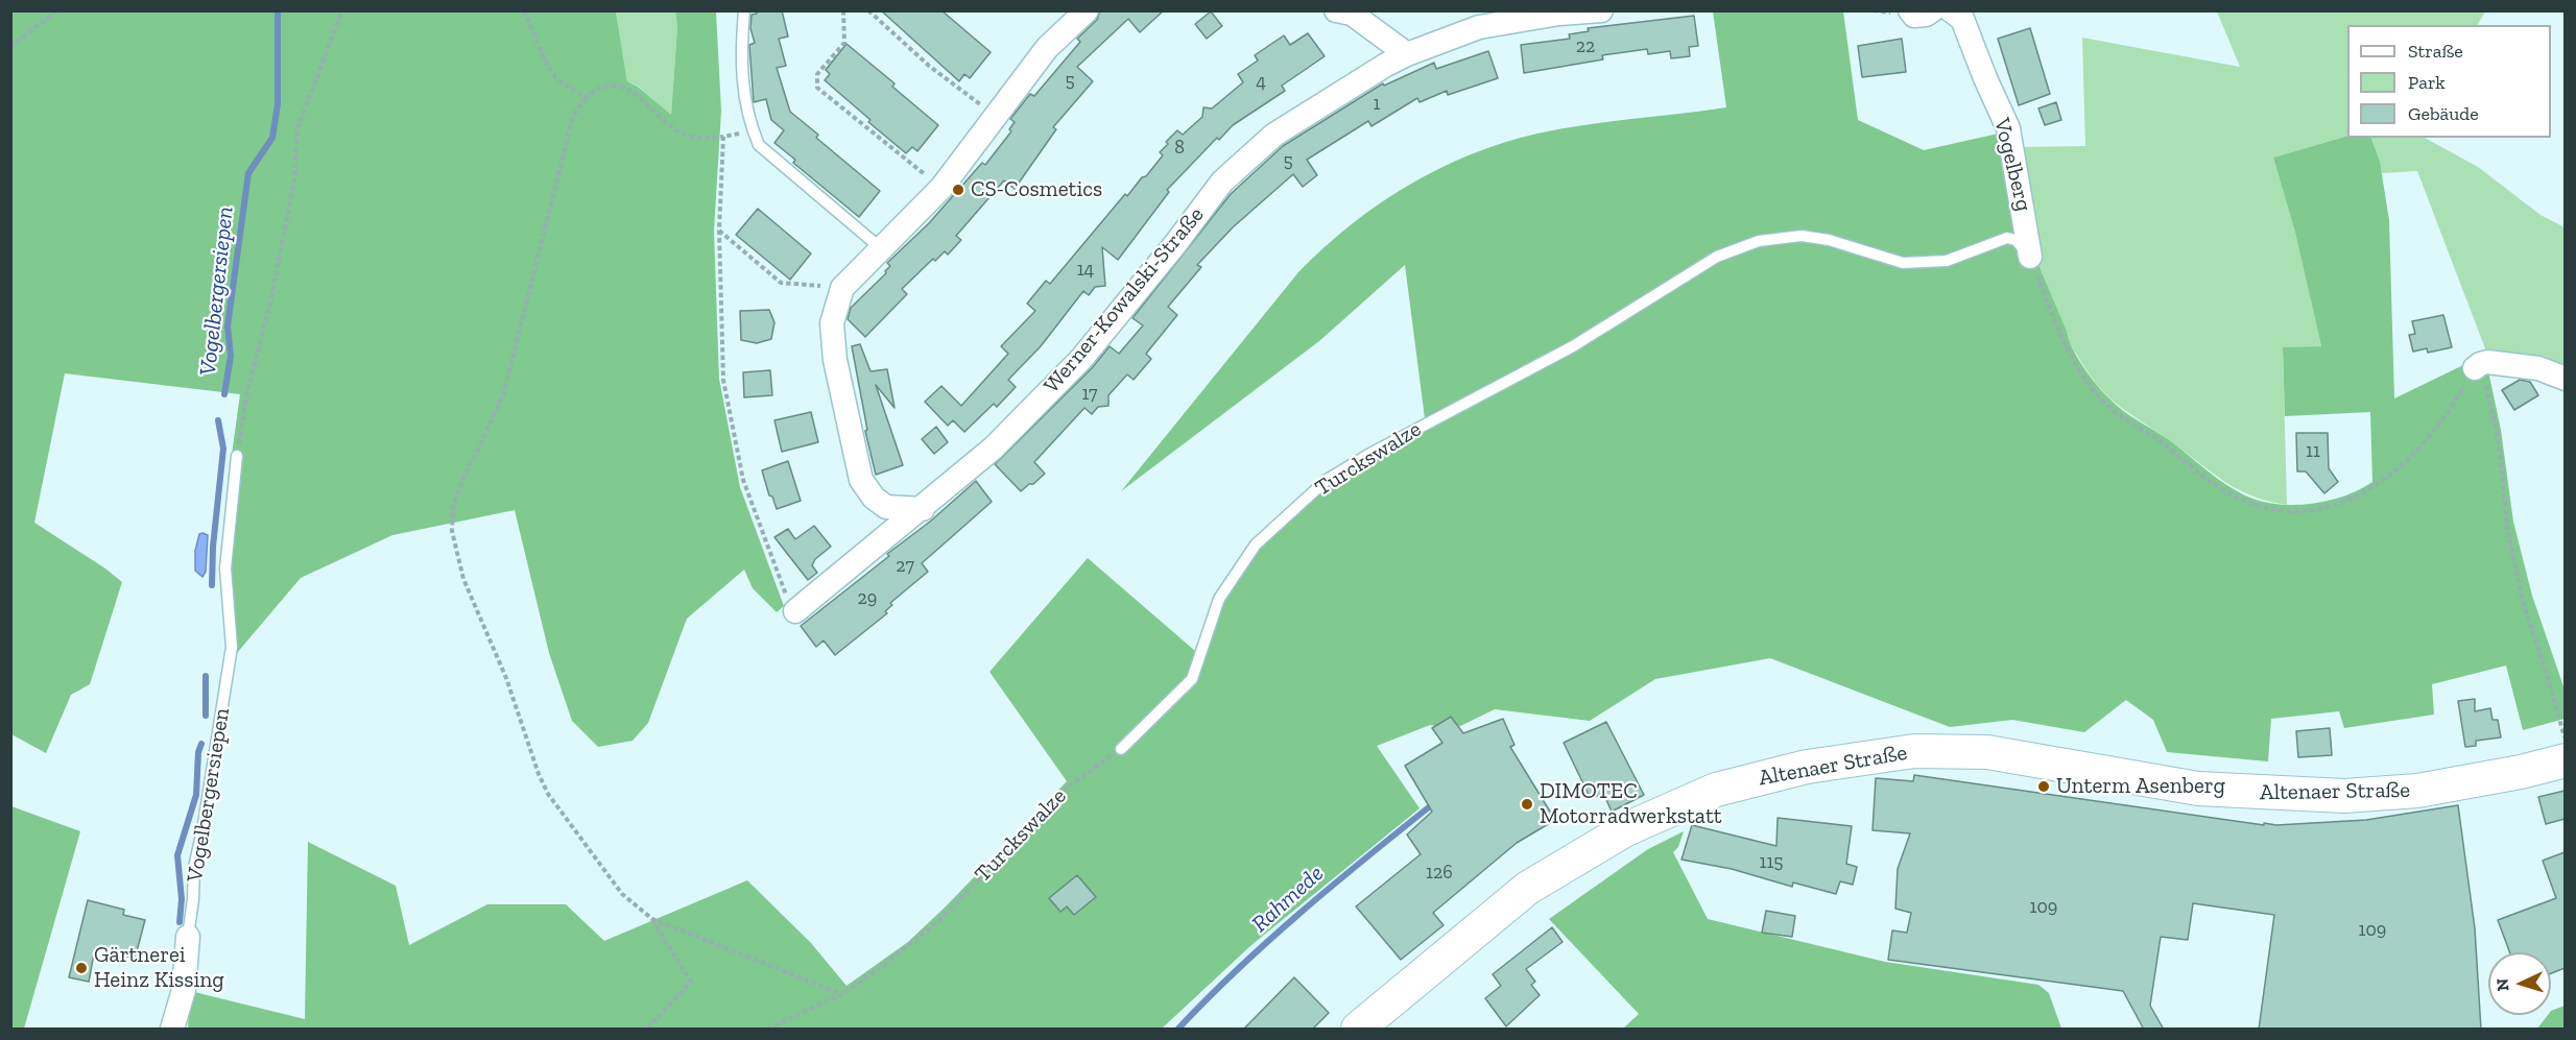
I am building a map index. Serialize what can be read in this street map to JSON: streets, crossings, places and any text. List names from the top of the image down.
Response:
{
  "streets": {
    "main road": ["Altenaer Straße"],
    "street": ["Vogelberg", "Werner-Kowalski-Straße", "Vogelbergersiepen"],
    "lane": ["Turckswalze"]
  },
  "crossings": [
    ["Vogelberg", "Turckswalze"]
  ],
  "water": ["Vogelbergersiepen", "Rahmede"],
  "places": [
    "CS-Cosmetics",
    "Unterm Asenberg",
    "DIMOTEC Motorradwerkstatt",
    "Gärtnerei Heinz Kissing"
  ],
  "house_numbers": [
    "22",
    "5",
    "4",
    "1",
    "8",
    "5",
    "14",
    "17",
    "11",
    "27",
    "29",
    "115",
    "126",
    "109",
    "109"
  ],
  "legend": ["Straße", "Park", "Gebäude"],
  "north": "left"
}
